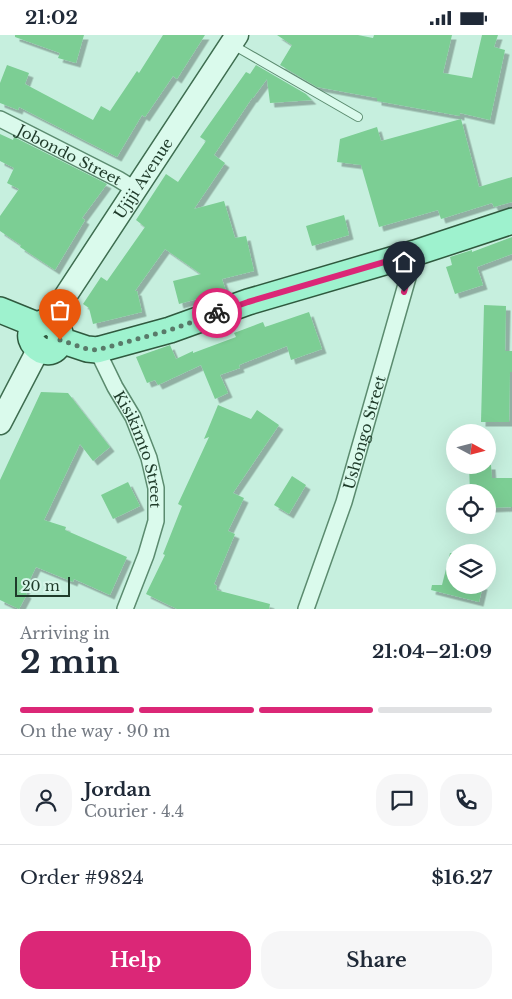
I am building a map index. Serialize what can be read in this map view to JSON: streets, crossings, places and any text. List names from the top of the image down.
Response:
{
  "streets": {
    "main road": ["Ujiji Avenue"],
    "street": ["Jobondo Street", "Ushongo Street", "Kisikimto Street"]
  },
  "crossings": [
    ["Jobondo Street", "Ujiji Avenue"]
  ],
  "scale_bar": "20 m",
  "north": "right",
  "page": {
    "status": "21:02",
    "scale": "20 m",
    "heading": ["2 min", "Arriving in", "21:04–21:09"],
    "panel": [
      "Jordan",
      "Courier · 4.4",
      "Order #9824",
      "$16.27"
    ],
    "bar": "On the way · 90 m",
    "buttons": ["Help", "Share"]
  }
}
